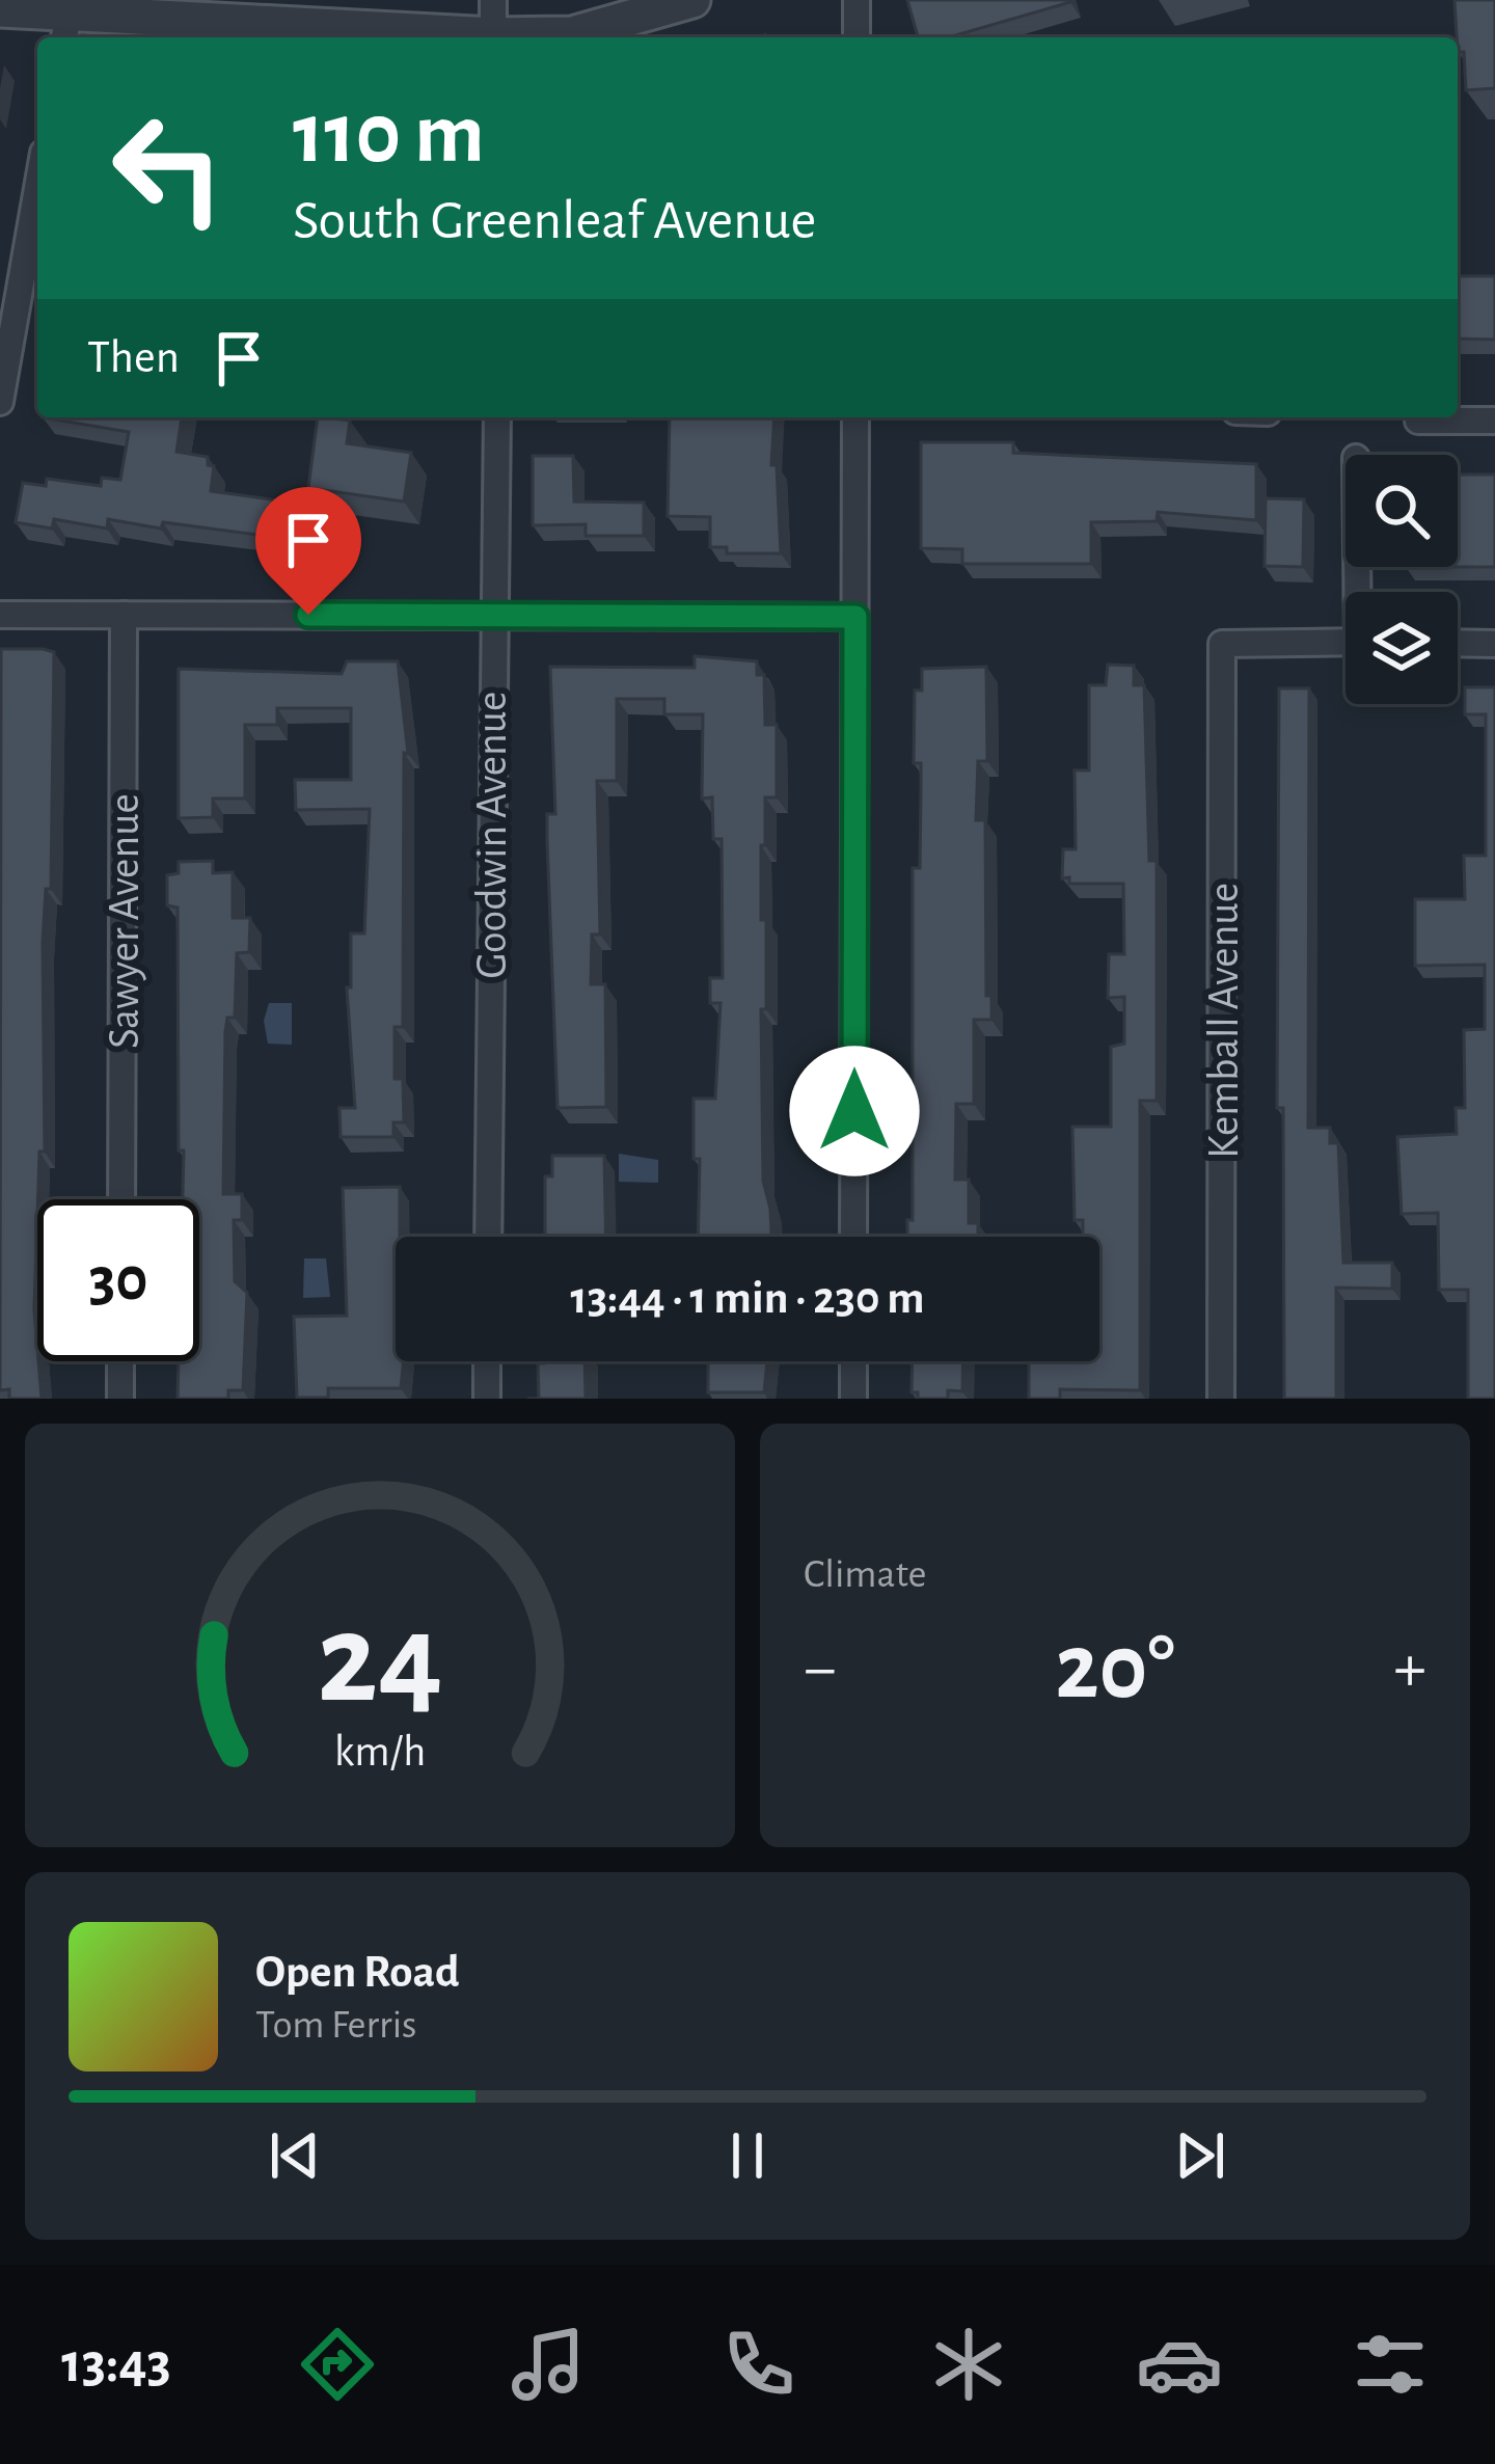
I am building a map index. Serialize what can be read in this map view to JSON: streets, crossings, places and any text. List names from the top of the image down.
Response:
{
  "streets": {
    "street": ["Goodwin Avenue", "Sawyer Avenue", "Kemball Avenue"]
  },
  "page": {
    "turn": ["110 m", "South Greenleaf Avenue"],
    "then": "Then",
    "limit": "30",
    "trip": "13:44 · 1 min · 230 m",
    "tile": "Climate",
    "heat": ["−", "20°", "+"],
    "song": ["Open Road", "Tom Ferris"],
    "tabs": "13:43",
    "gauge": ["24", "km/h"]
  }
}
